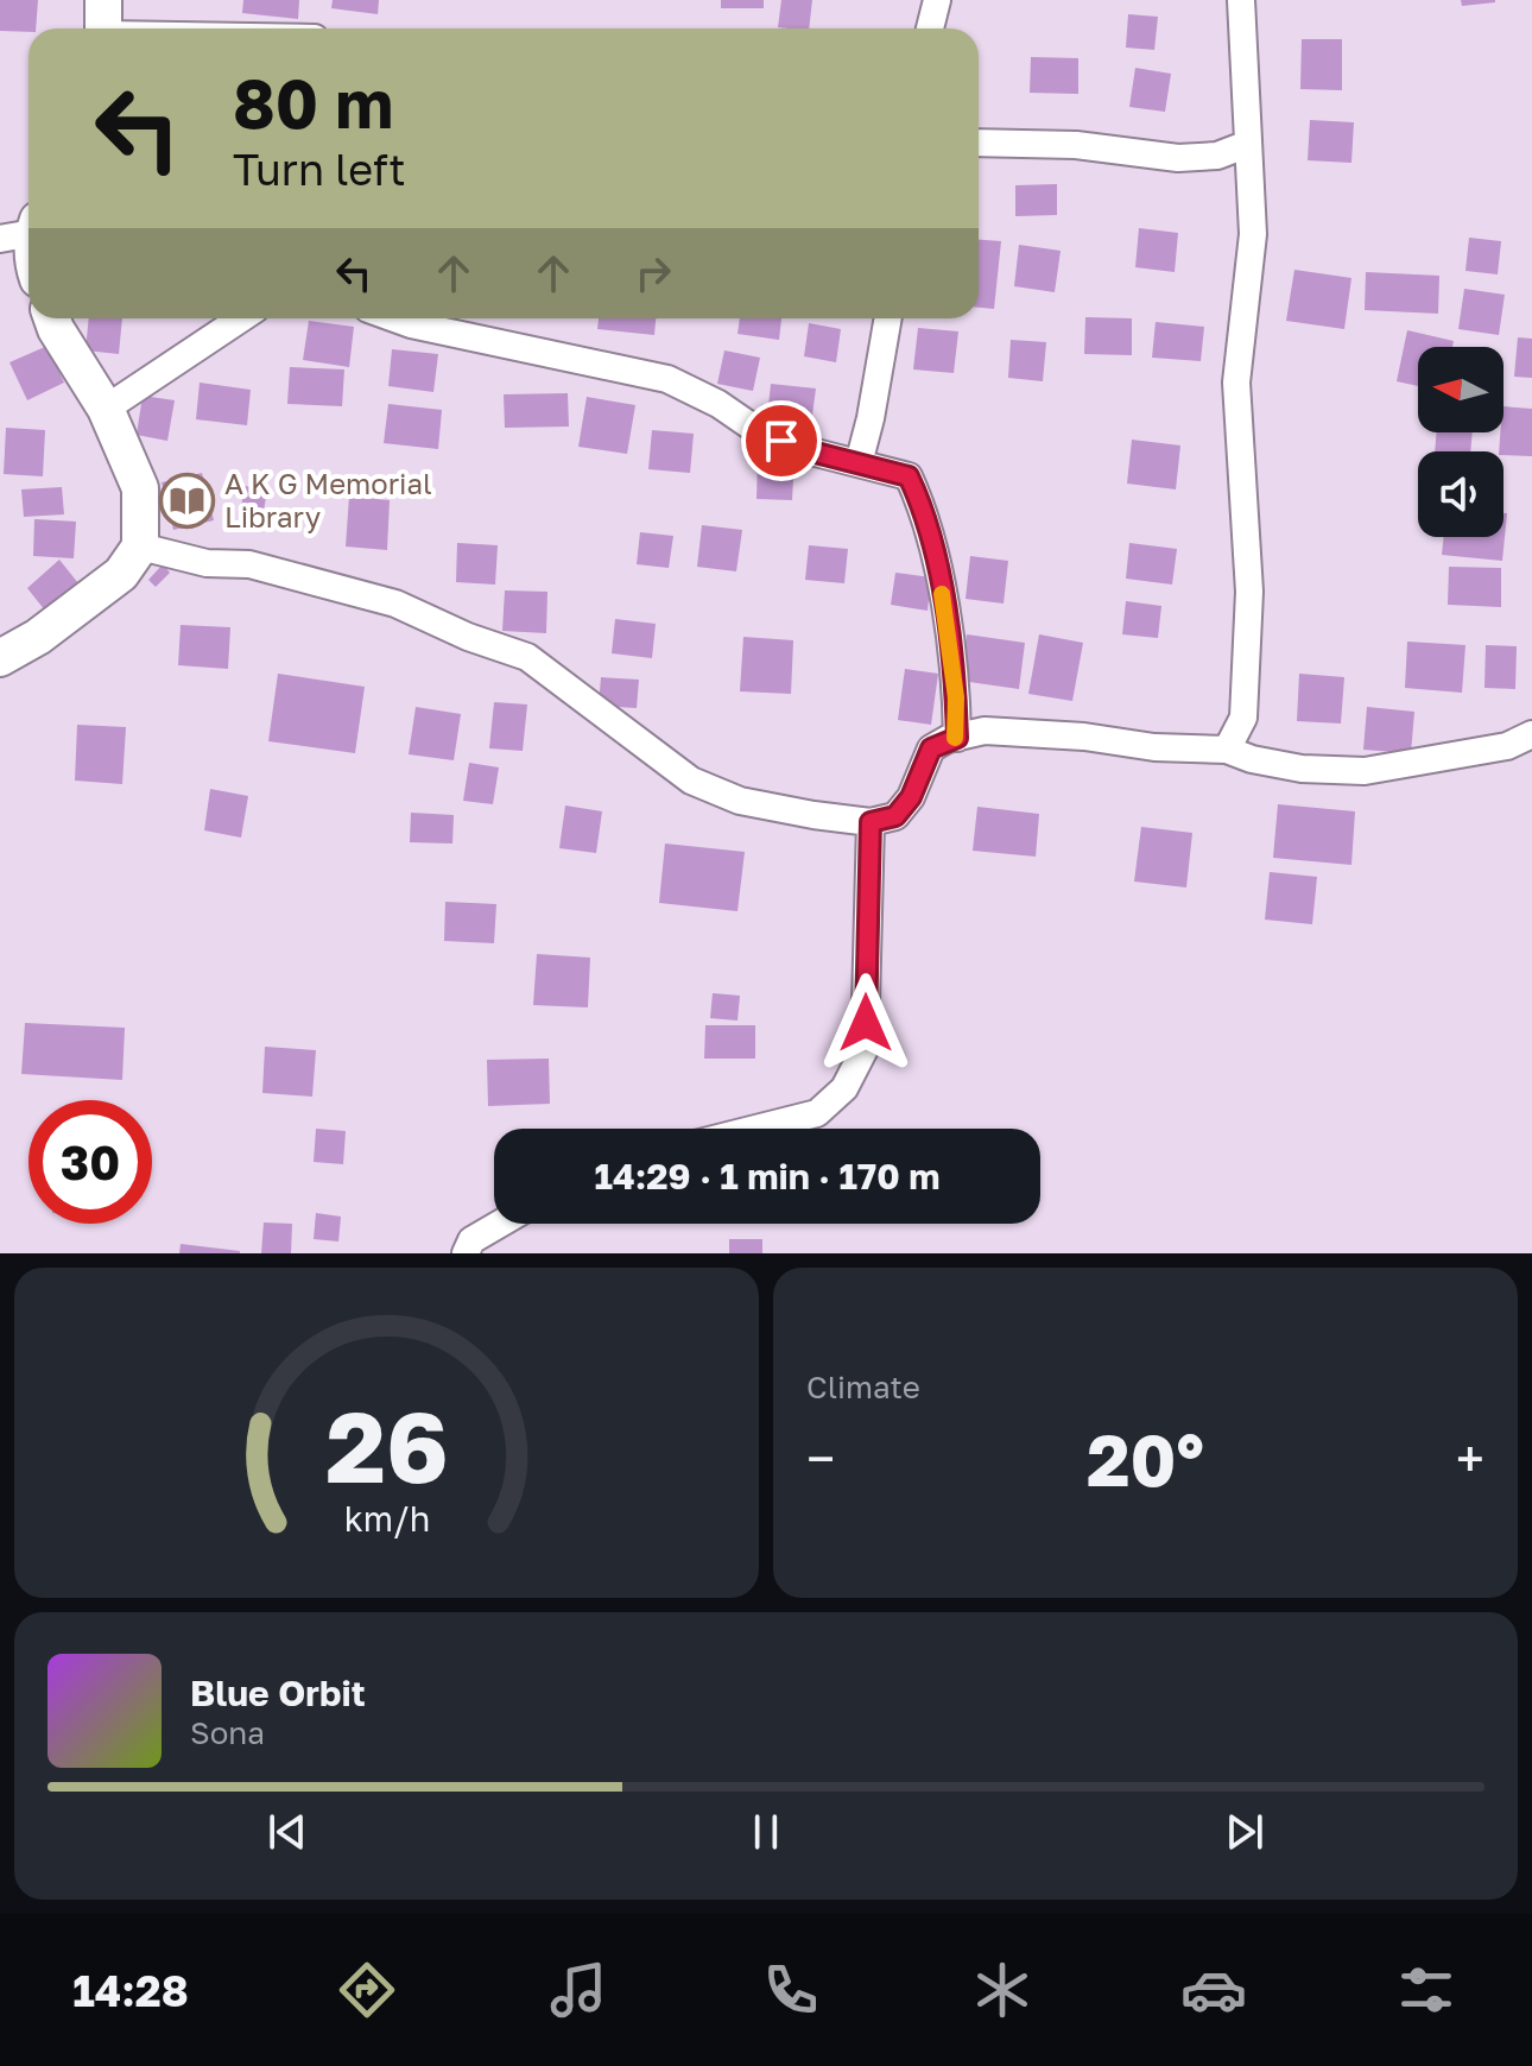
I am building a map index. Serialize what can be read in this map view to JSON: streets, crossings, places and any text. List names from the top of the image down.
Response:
{
  "places": {
    "library": ["A K G Memorial Library"]
  },
  "north": "left",
  "page": {
    "turn": ["80 m", "Turn left"],
    "limit": "30",
    "trip": "14:29 · 1 min · 170 m",
    "tile": "Climate",
    "heat": ["−", "20°", "+"],
    "song": ["Blue Orbit", "Sona"],
    "tabs": "14:28",
    "gauge": ["26", "km/h"]
  }
}
